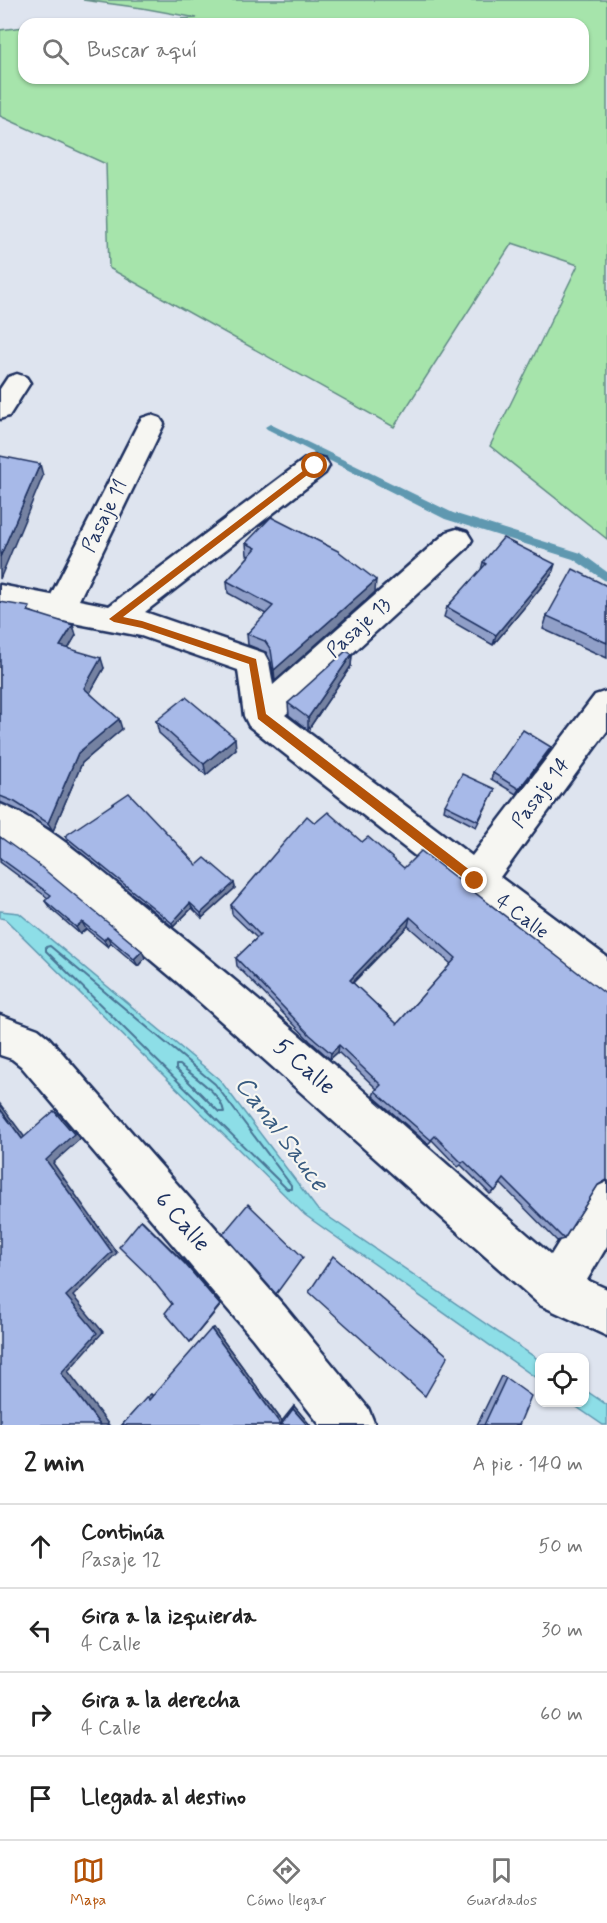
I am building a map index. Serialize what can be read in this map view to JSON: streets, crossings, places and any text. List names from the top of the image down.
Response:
{
  "streets": {
    "street": [
      "Pasaje 11",
      "Pasaje 13",
      "Pasaje 14",
      "4 Calle",
      "5 Calle",
      "6 Calle"
    ]
  },
  "crossings": [
    ["Pasaje 13", "4 Calle"],
    ["Pasaje 14", "4 Calle"]
  ],
  "water": ["Canal Sauce"],
  "page": {
    "search": "Buscar aquí",
    "heading": ["2 min", "A pie · 140 m"],
    "list": [
      ["Continúa", "Pasaje 12", "50 m"],
      ["Gira a la izquierda", "4 Calle", "30 m"],
      ["Gira a la derecha", "4 Calle", "60 m"],
      "Llegada al destino"
    ],
    "nav": ["Mapa", "Cómo llegar", "Guardados"]
  }
}
